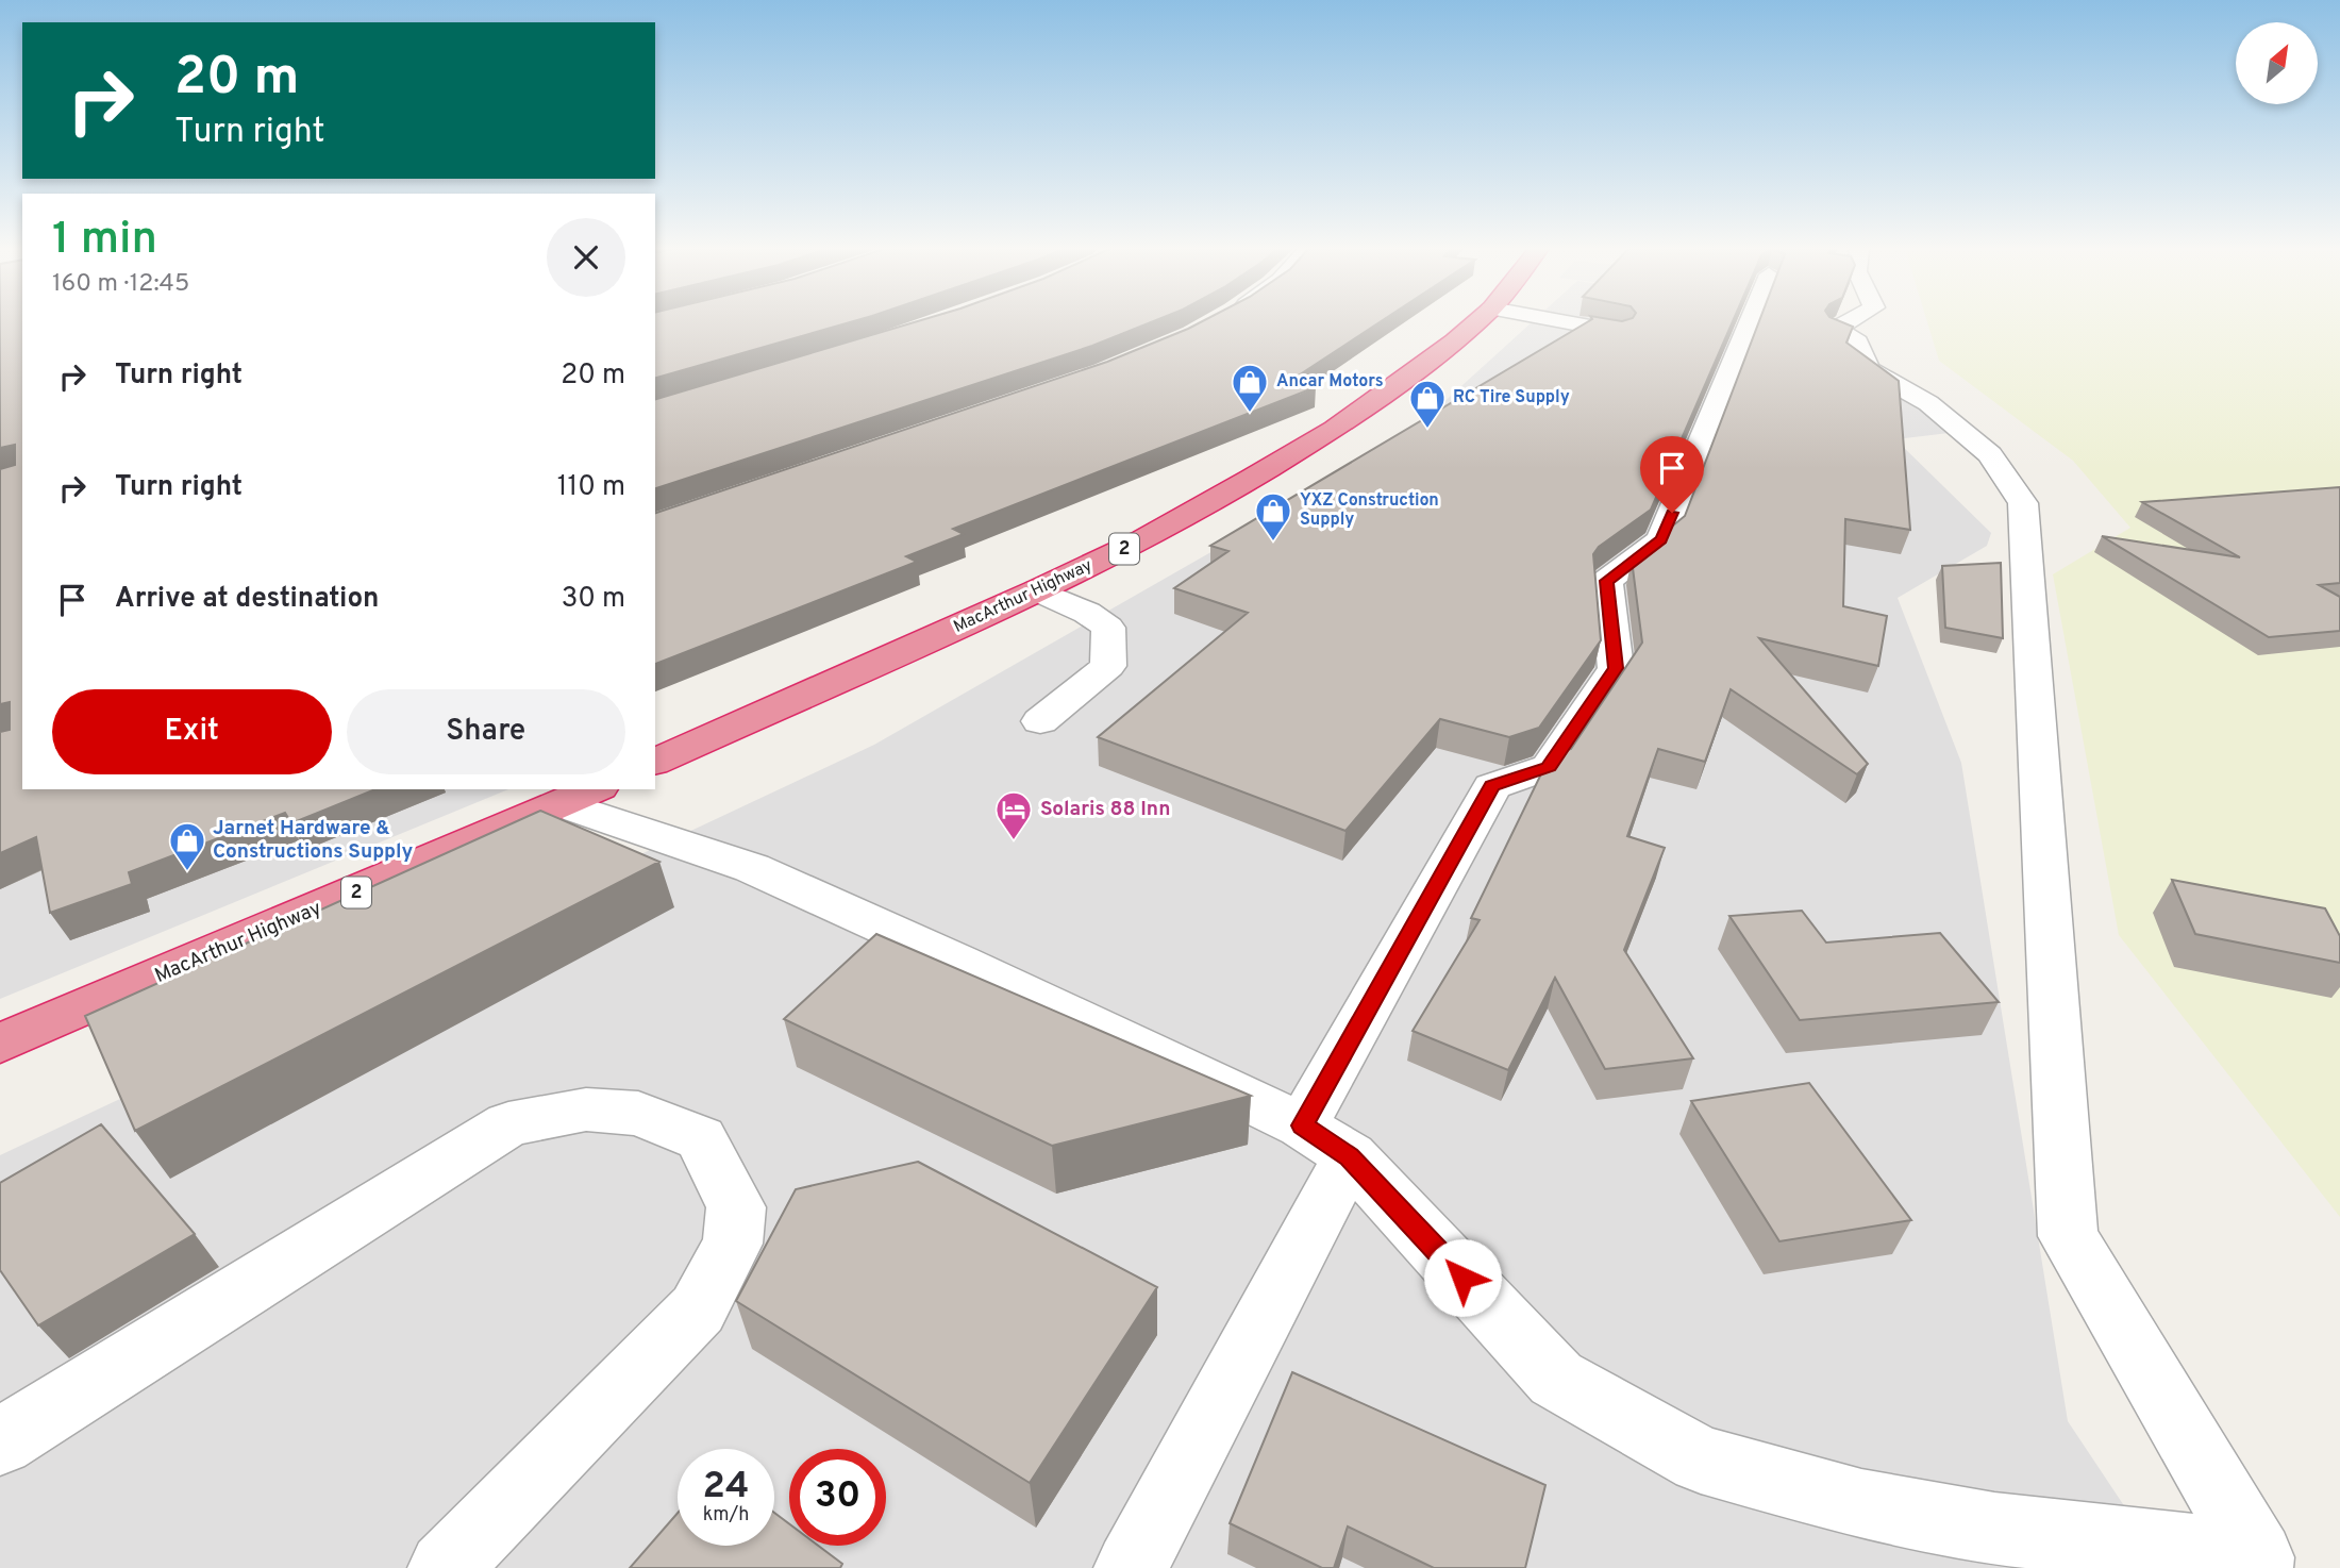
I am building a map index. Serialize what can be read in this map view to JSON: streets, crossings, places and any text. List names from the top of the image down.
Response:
{
  "streets": {
    "highway": ["2", "MacArthur Highway"]
  },
  "places": {
    "shop": [
      "Ancar Motors",
      "RC Tire Supply",
      "YXZ Construction Supply",
      "Jarnet Hardware & Constructions Supply"
    ],
    "hotel": ["Solaris 88 Inn"]
  },
  "north": "top right",
  "page": {
    "turn": ["20 m", "Turn right"],
    "heading": ["1 min", "160 m · 12:45"],
    "list": [
      {
        "name": "Turn right",
        "value": "20 m"
      },
      {
        "name": "Turn right",
        "value": "110 m"
      },
      {
        "name": "Arrive at destination",
        "value": "30 m"
      }
    ],
    "buttons": ["Exit", "Share"],
    "speed": "24 km/h",
    "limit": "30"
  }
}
